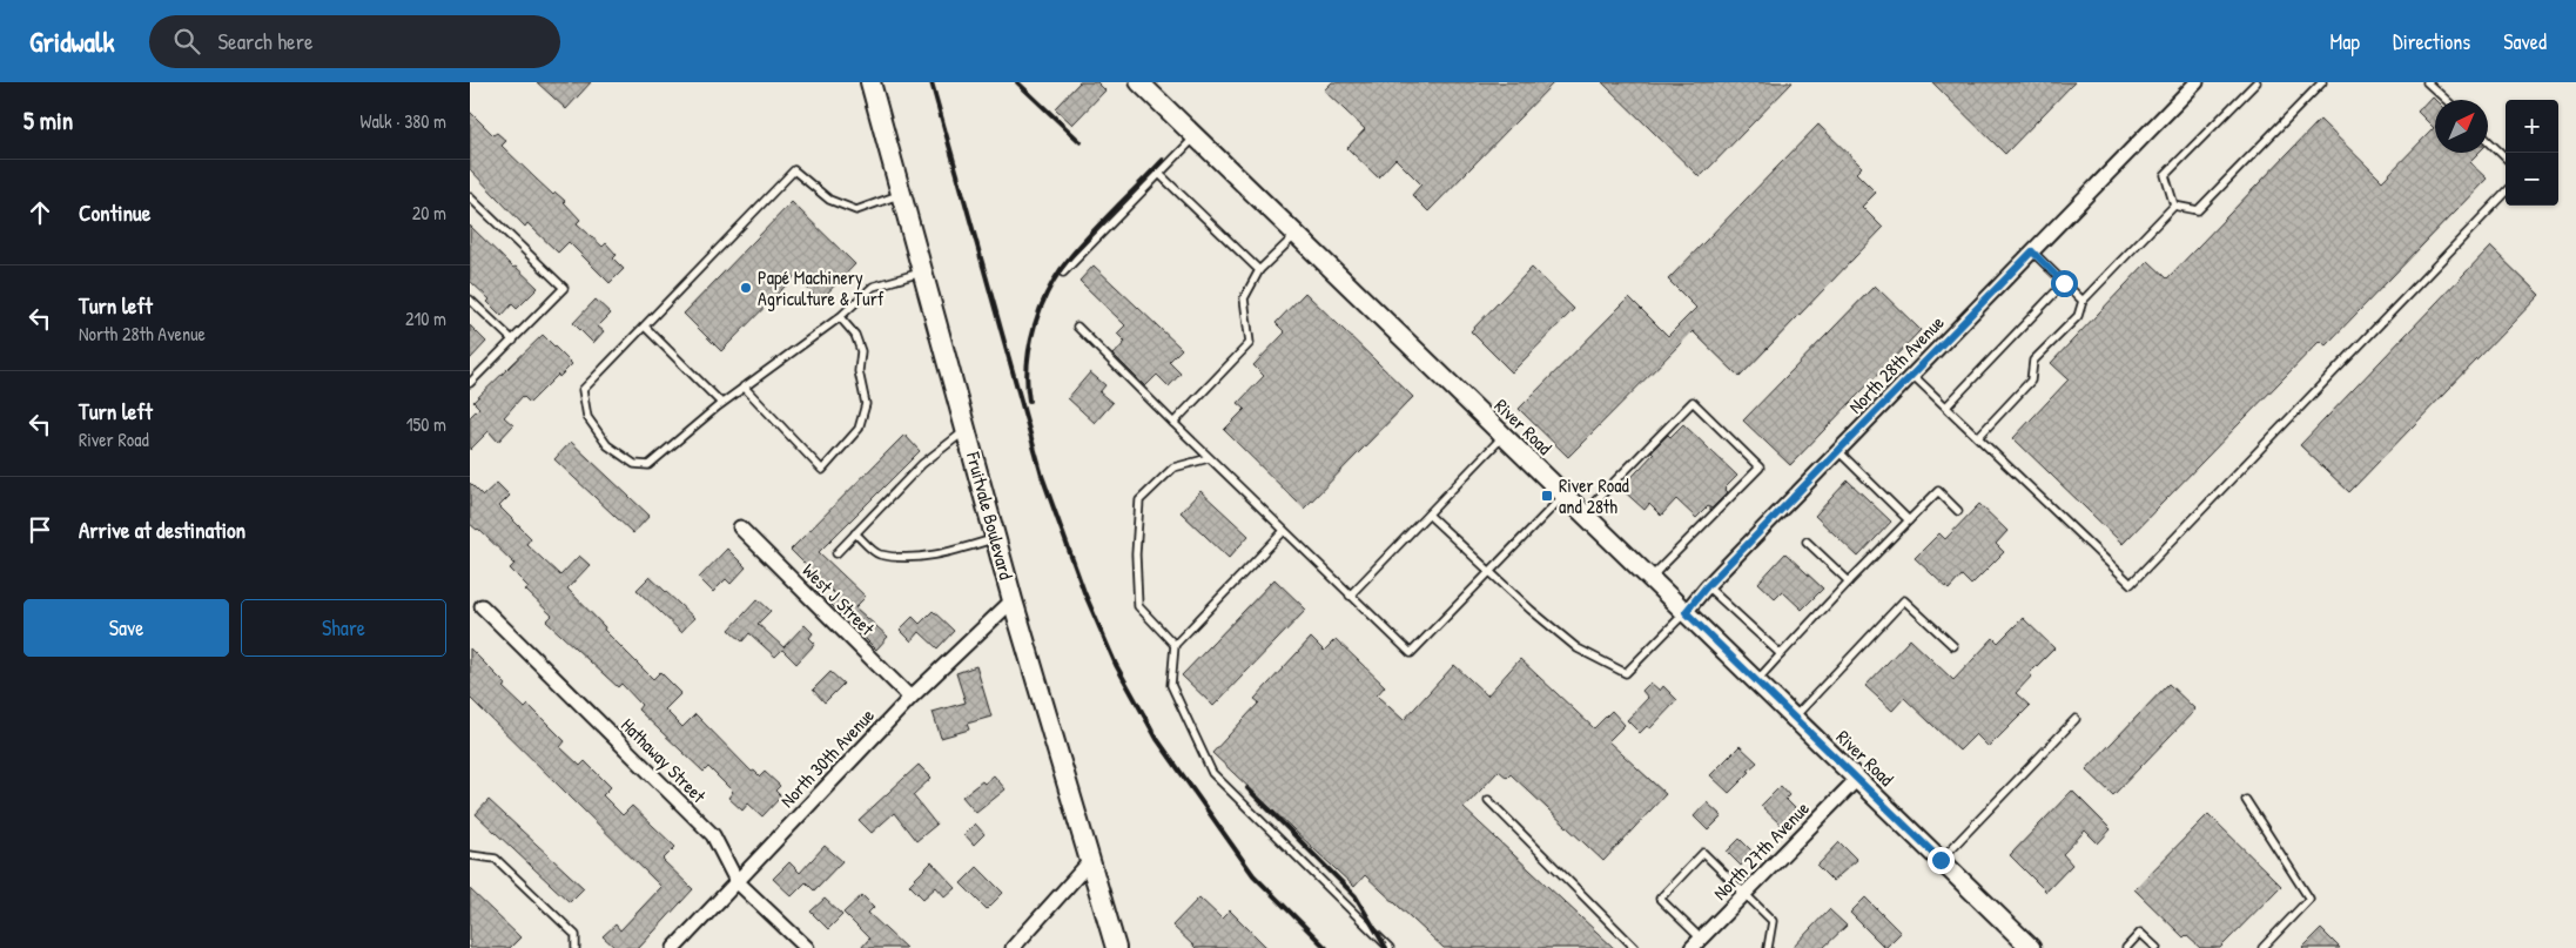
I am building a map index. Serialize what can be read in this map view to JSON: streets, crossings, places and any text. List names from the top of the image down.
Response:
{
  "streets": {
    "main road": ["Fruitvale Boulevard"],
    "street": [
      "North 28th Avenue",
      "River Road",
      "West J Street",
      "North 30th Avenue",
      "Hathaway Street",
      "North 27th Avenue"
    ]
  },
  "crossings": [
    ["North 28th Avenue", "River Road"],
    ["River Road", "North 27th Avenue"],
    ["Fruitvale Boulevard", "North 30th Avenue"],
    ["West J Street", "North 30th Avenue"],
    ["North 30th Avenue", "Hathaway Street"]
  ],
  "places": {
    "other": ["Papé Machinery Agriculture & Turf"],
    "transit": ["River Road and 28th"]
  },
  "north": "top right",
  "page": {
    "header": "Gridwalk",
    "search": "Search here",
    "nav": ["Map", "Directions", "Saved"],
    "heading": ["5 min", "Walk · 380 m"],
    "map_buttons": ["+", "−"],
    "list": [
      ["Continue", "20 m"],
      ["Turn left", "North 28th Avenue", "210 m"],
      ["Turn left", "River Road", "150 m"],
      "Arrive at destination"
    ],
    "buttons": ["Save", "Share"]
  }
}
